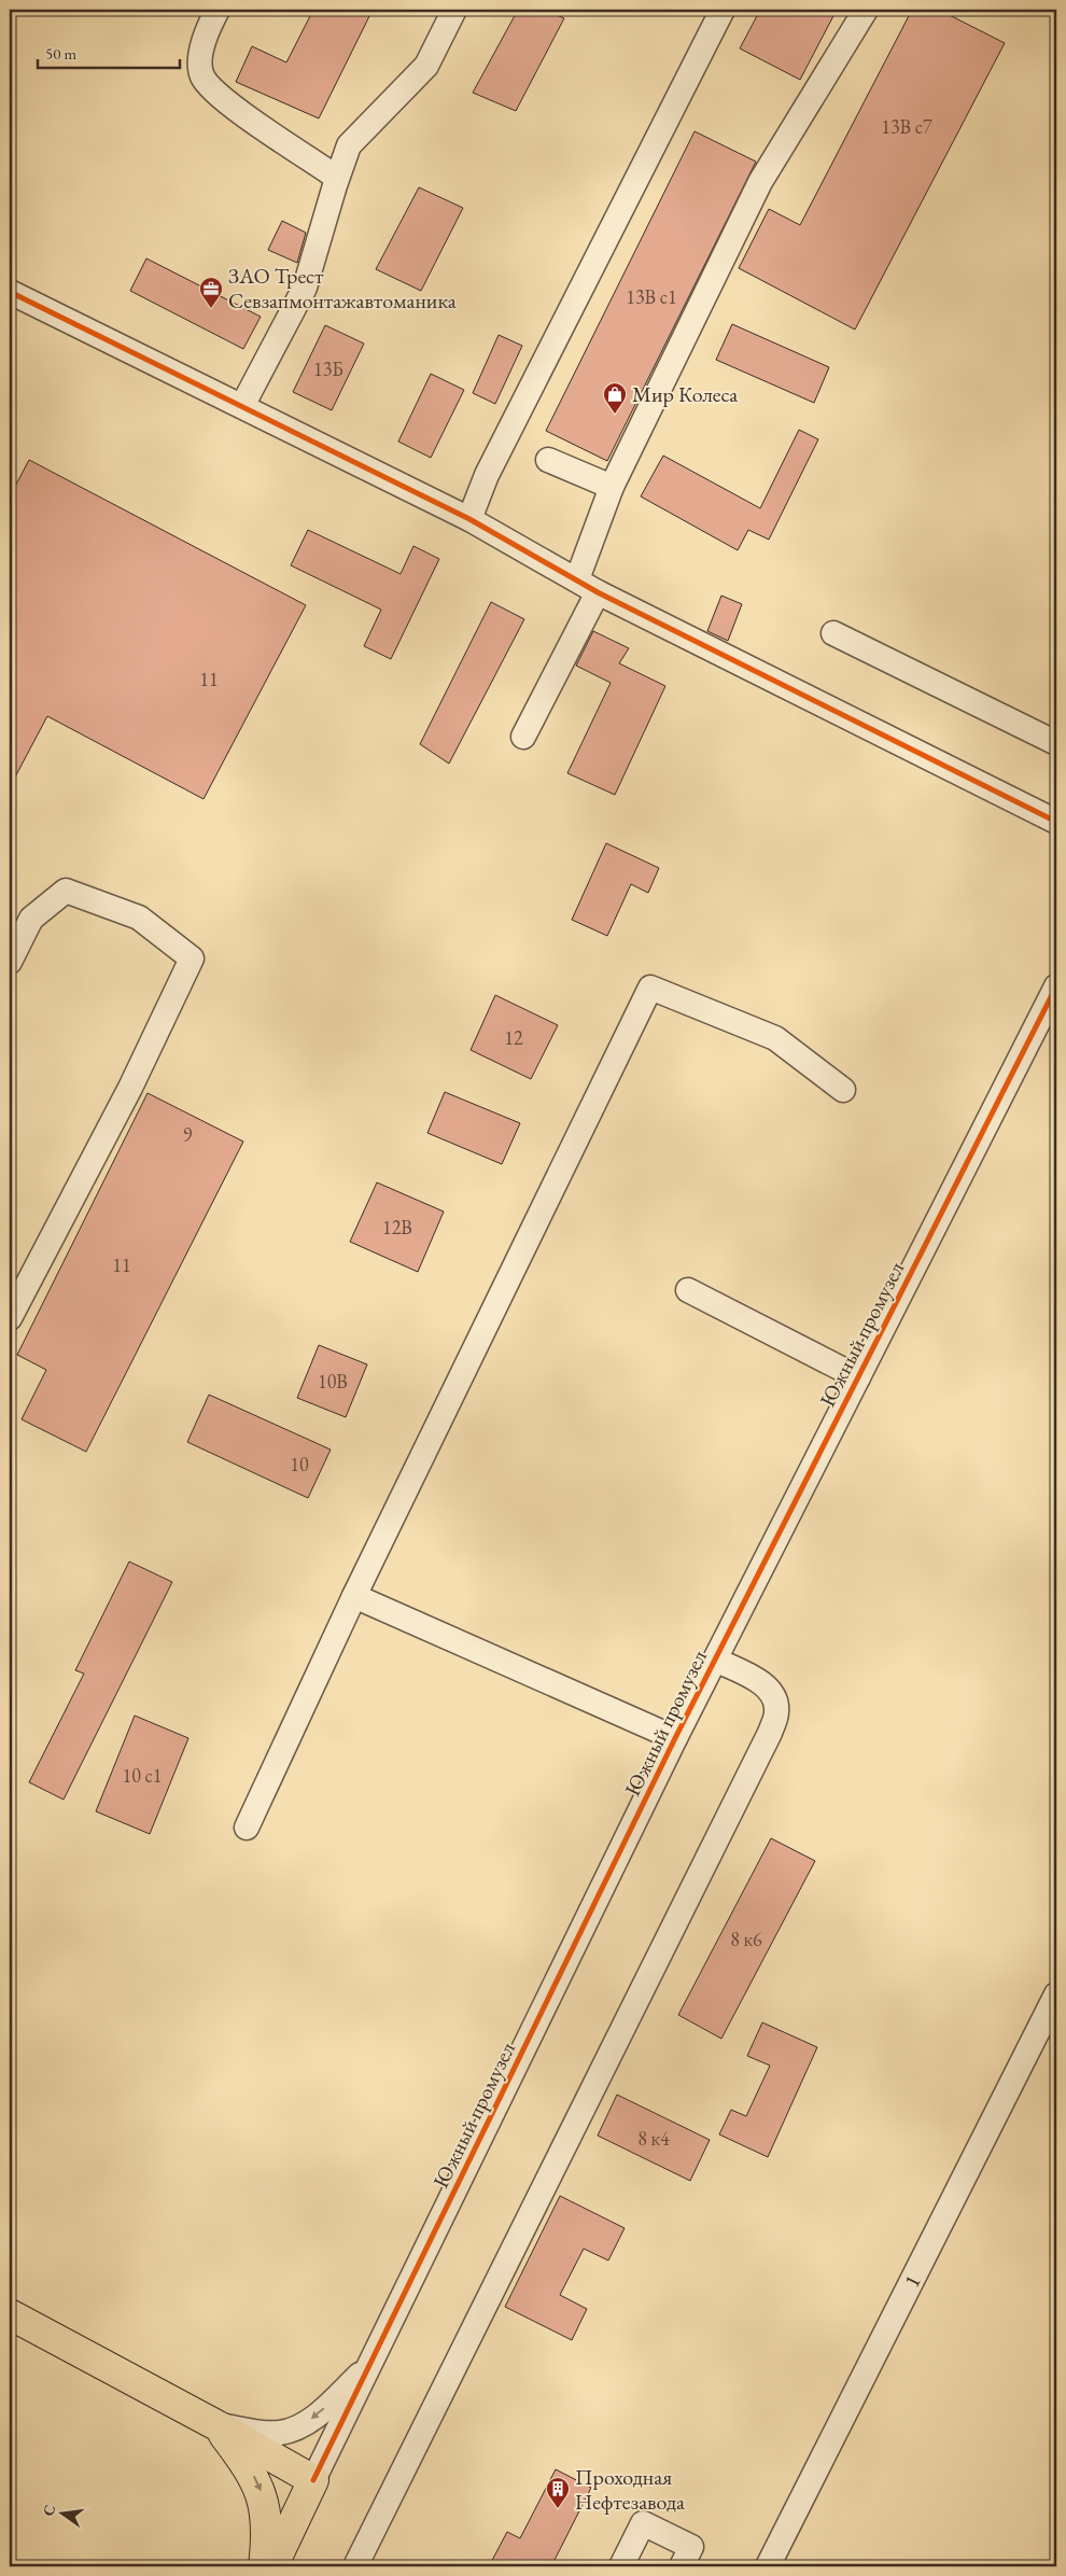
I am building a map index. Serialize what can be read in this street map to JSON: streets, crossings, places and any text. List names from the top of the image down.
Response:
{
  "streets": {
    "main road": ["Южный промузел"],
    "street": ["1"]
  },
  "places": {
    "office": ["ЗАО Трест Севзапмонтажавтоманика"],
    "shop": ["Мир Колеса"],
    "building": ["Проходная Нефтезавода"]
  },
  "house_numbers": [
    "13В с7",
    "13В с1",
    "13Б",
    "11",
    "12",
    "9",
    "12В",
    "11",
    "10В",
    "10",
    "10 с1",
    "8 к6",
    "8 к4"
  ],
  "scale_bar": "50 m",
  "north": "left"
}
